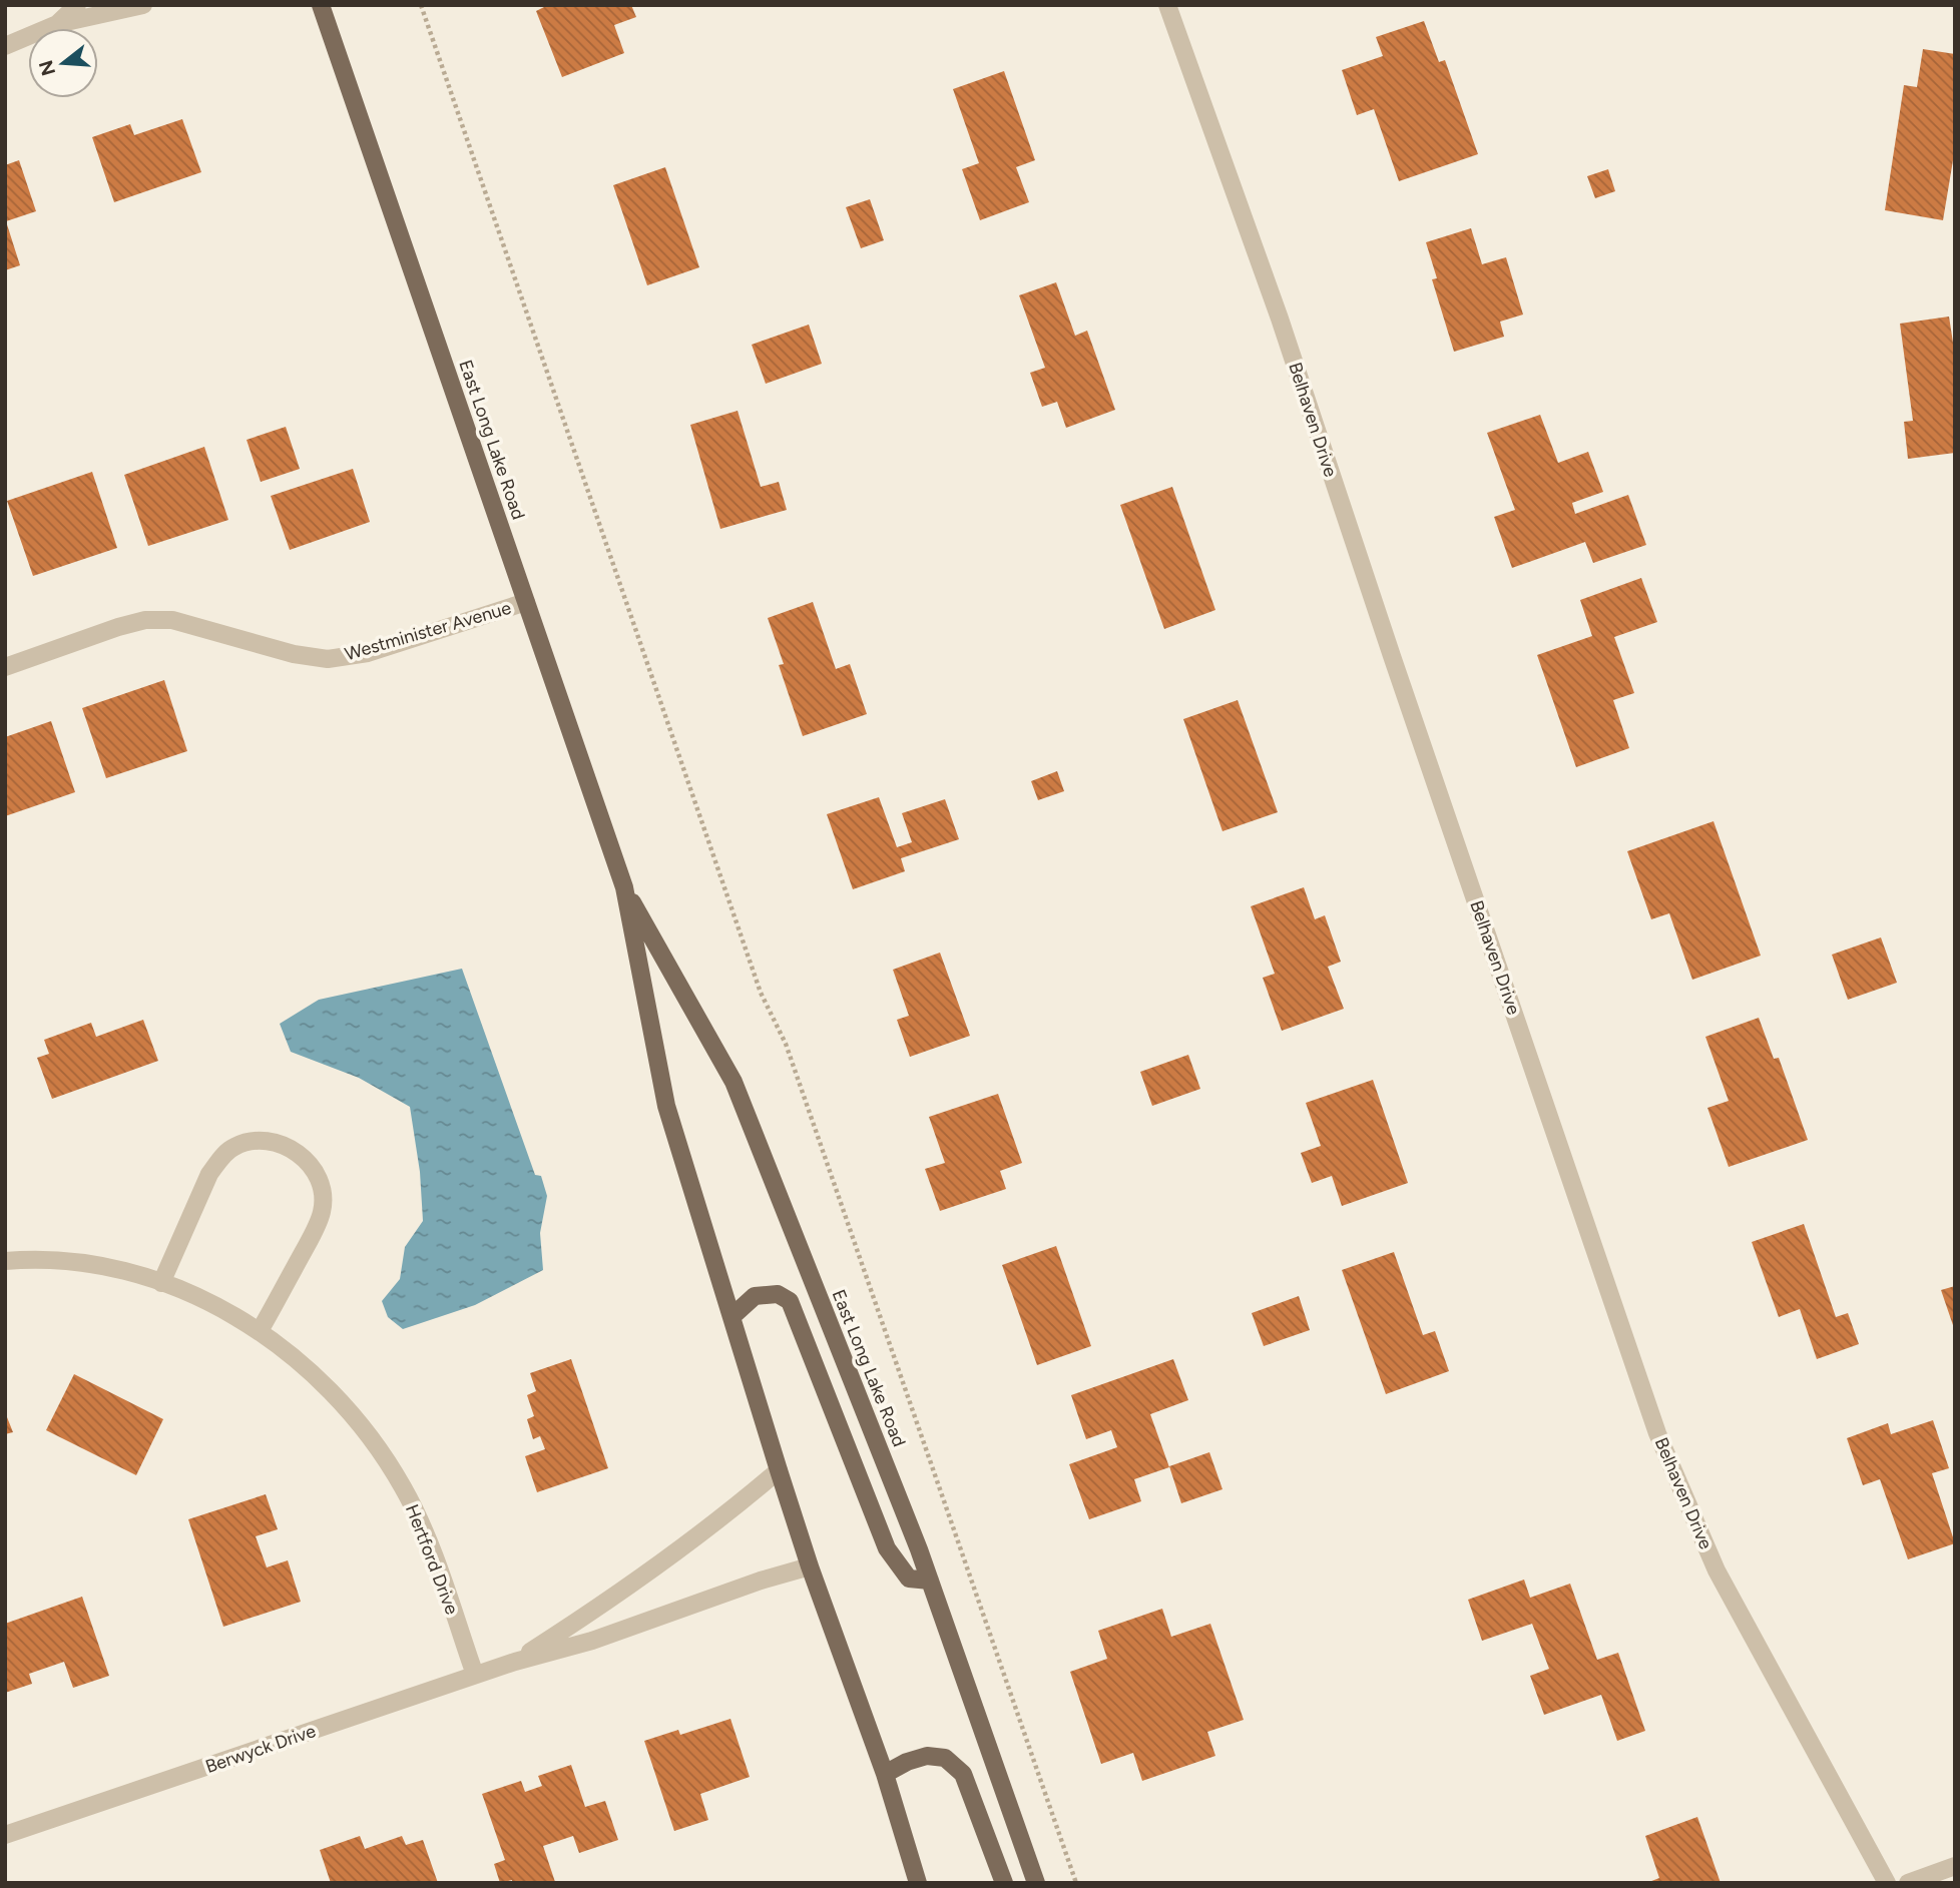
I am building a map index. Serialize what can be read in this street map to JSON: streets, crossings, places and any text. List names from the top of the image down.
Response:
{
  "streets": {
    "main road": ["East Long Lake Road"],
    "street": [
      "Belhaven Drive",
      "Westminister Avenue",
      "Hertford Drive",
      "Berwyck Drive"
    ]
  },
  "crossings": [
    ["East Long Lake Road", "Westminister Avenue"],
    ["East Long Lake Road", "Berwyck Drive"],
    ["Hertford Drive", "Berwyck Drive"]
  ],
  "north": "left"
}
